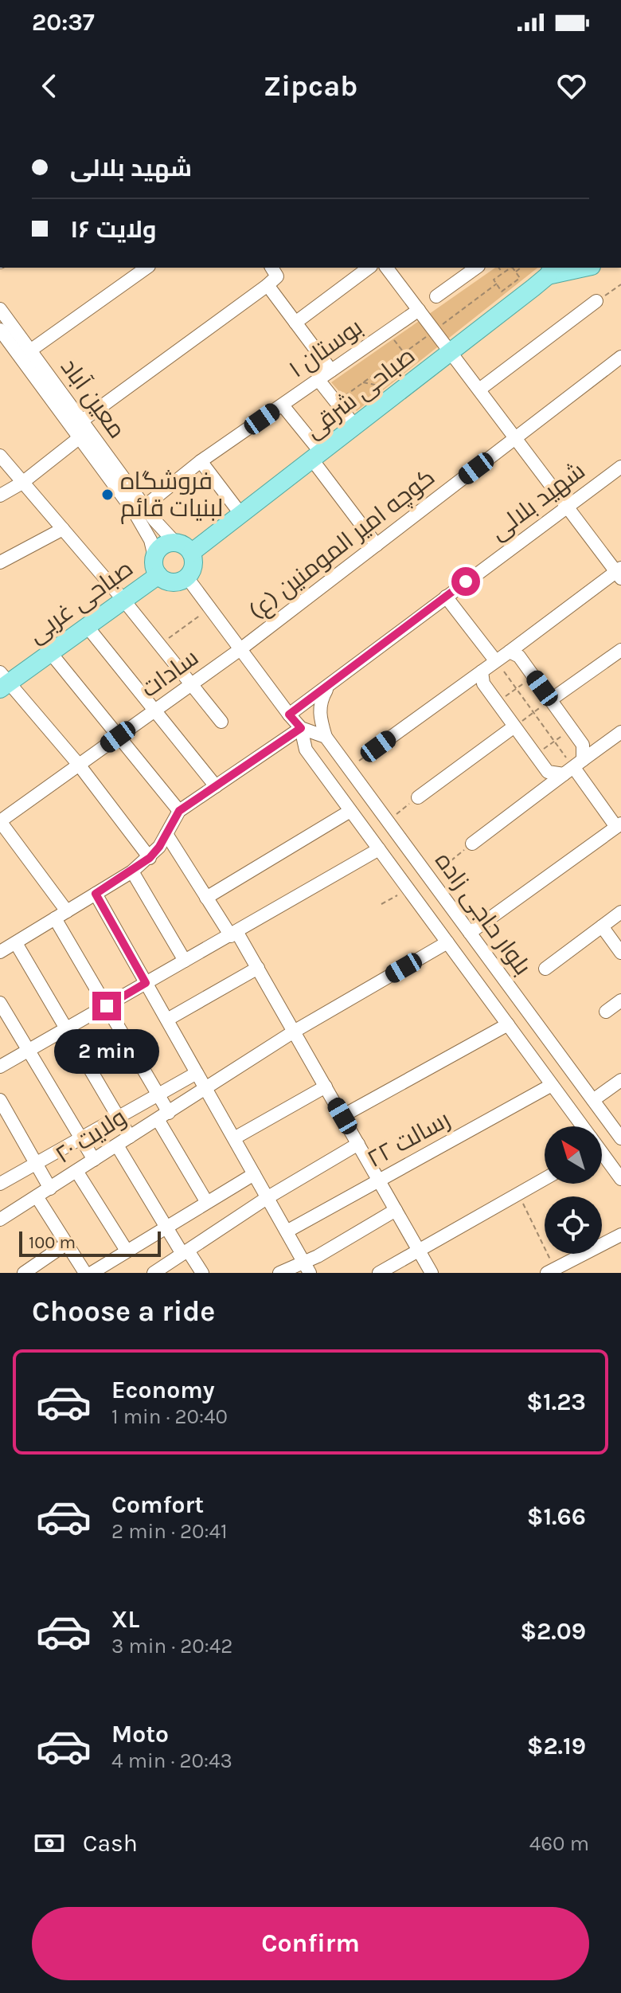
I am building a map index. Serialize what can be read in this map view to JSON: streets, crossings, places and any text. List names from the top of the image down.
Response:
{
  "streets": {
    "main road": ["صباحی شرقی", "صباحی غربی"],
    "street": [
      "بوستان ۱",
      "معین آباد",
      "شهید بلالی",
      "کوچه امیر المومنین (ع)",
      "سادات",
      "بلوار حاجی زاده",
      "ولایت ۲۰",
      "رسالت ۲۲"
    ]
  },
  "crossings": [
    ["بوستان ۱", "معین آباد"],
    ["صباحی شرقی", "معین آباد"],
    ["صباحی شرقی", "صباحی غربی"],
    ["صباحی شرقی", "بلوار حاجی زاده"],
    ["معین آباد", "صباحی غربی"],
    ["معین آباد", "بلوار حاجی زاده"],
    ["شهید بلالی", "بلوار حاجی زاده"],
    ["کوچه امیر المومنین (ع)", "سادات"],
    ["کوچه امیر المومنین (ع)", "بلوار حاجی زاده"],
    ["صباحی غربی", "بلوار حاجی زاده"],
    ["سادات", "بلوار حاجی زاده"],
    ["بلوار حاجی زاده", "ولایت ۲۰"],
    ["بلوار حاجی زاده", "رسالت ۲۲"]
  ],
  "places": ["فروشگاه لبنیات قائم"],
  "scale_bar": "100 m",
  "north": "top left",
  "page": {
    "status": "20:37",
    "header": "Zipcab",
    "banner": ["شهید بلالی", "ولایت ۱۶"],
    "bubble": "2 min",
    "scale": "100 m",
    "heading": "Choose a ride",
    "list": [
      {
        "name": "Economy",
        "note": "1 min · 20:40",
        "value": "$1.23"
      },
      {
        "name": "Comfort",
        "note": "2 min · 20:41",
        "value": "$1.66"
      },
      {
        "name": "XL",
        "note": "3 min · 20:42",
        "value": "$2.09"
      },
      {
        "name": "Moto",
        "note": "4 min · 20:43",
        "value": "$2.19"
      }
    ],
    "pay": ["Cash", "460 m"],
    "buttons": "Confirm"
  }
}
